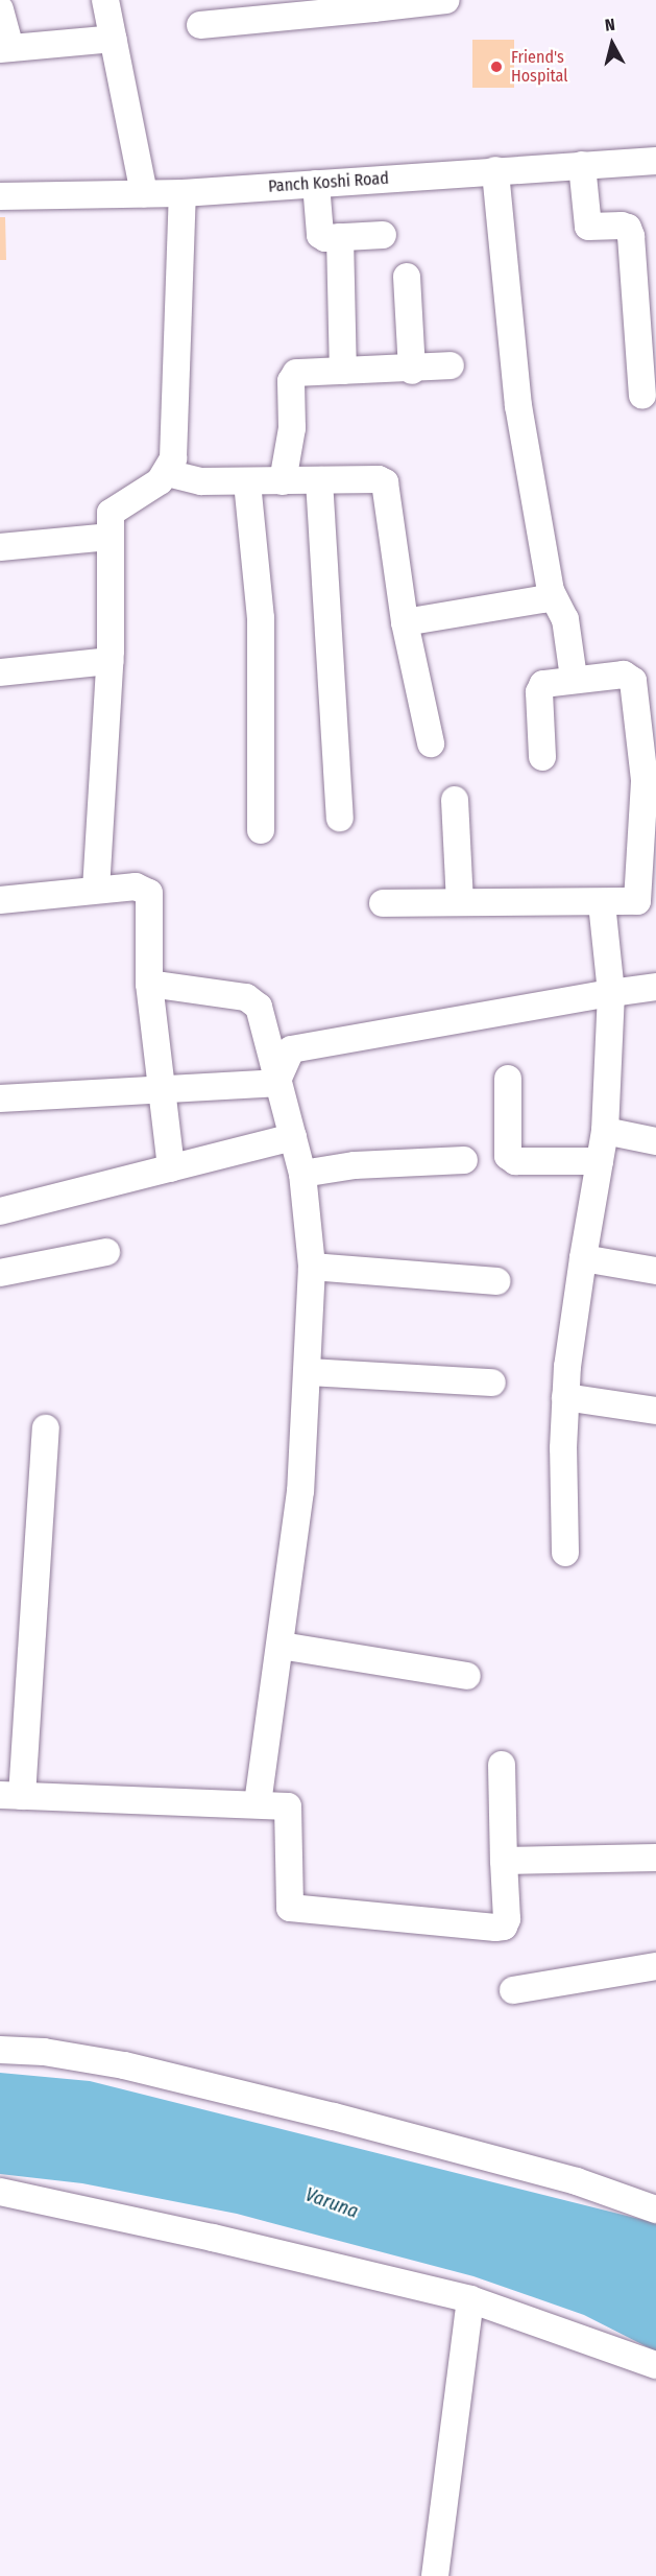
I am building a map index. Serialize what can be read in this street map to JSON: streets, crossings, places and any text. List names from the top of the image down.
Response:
{
  "streets": {
    "street": ["Panch Koshi Road"]
  },
  "water": ["Varuna"],
  "places": ["Friend's Hospital"],
  "north": "top"
}
